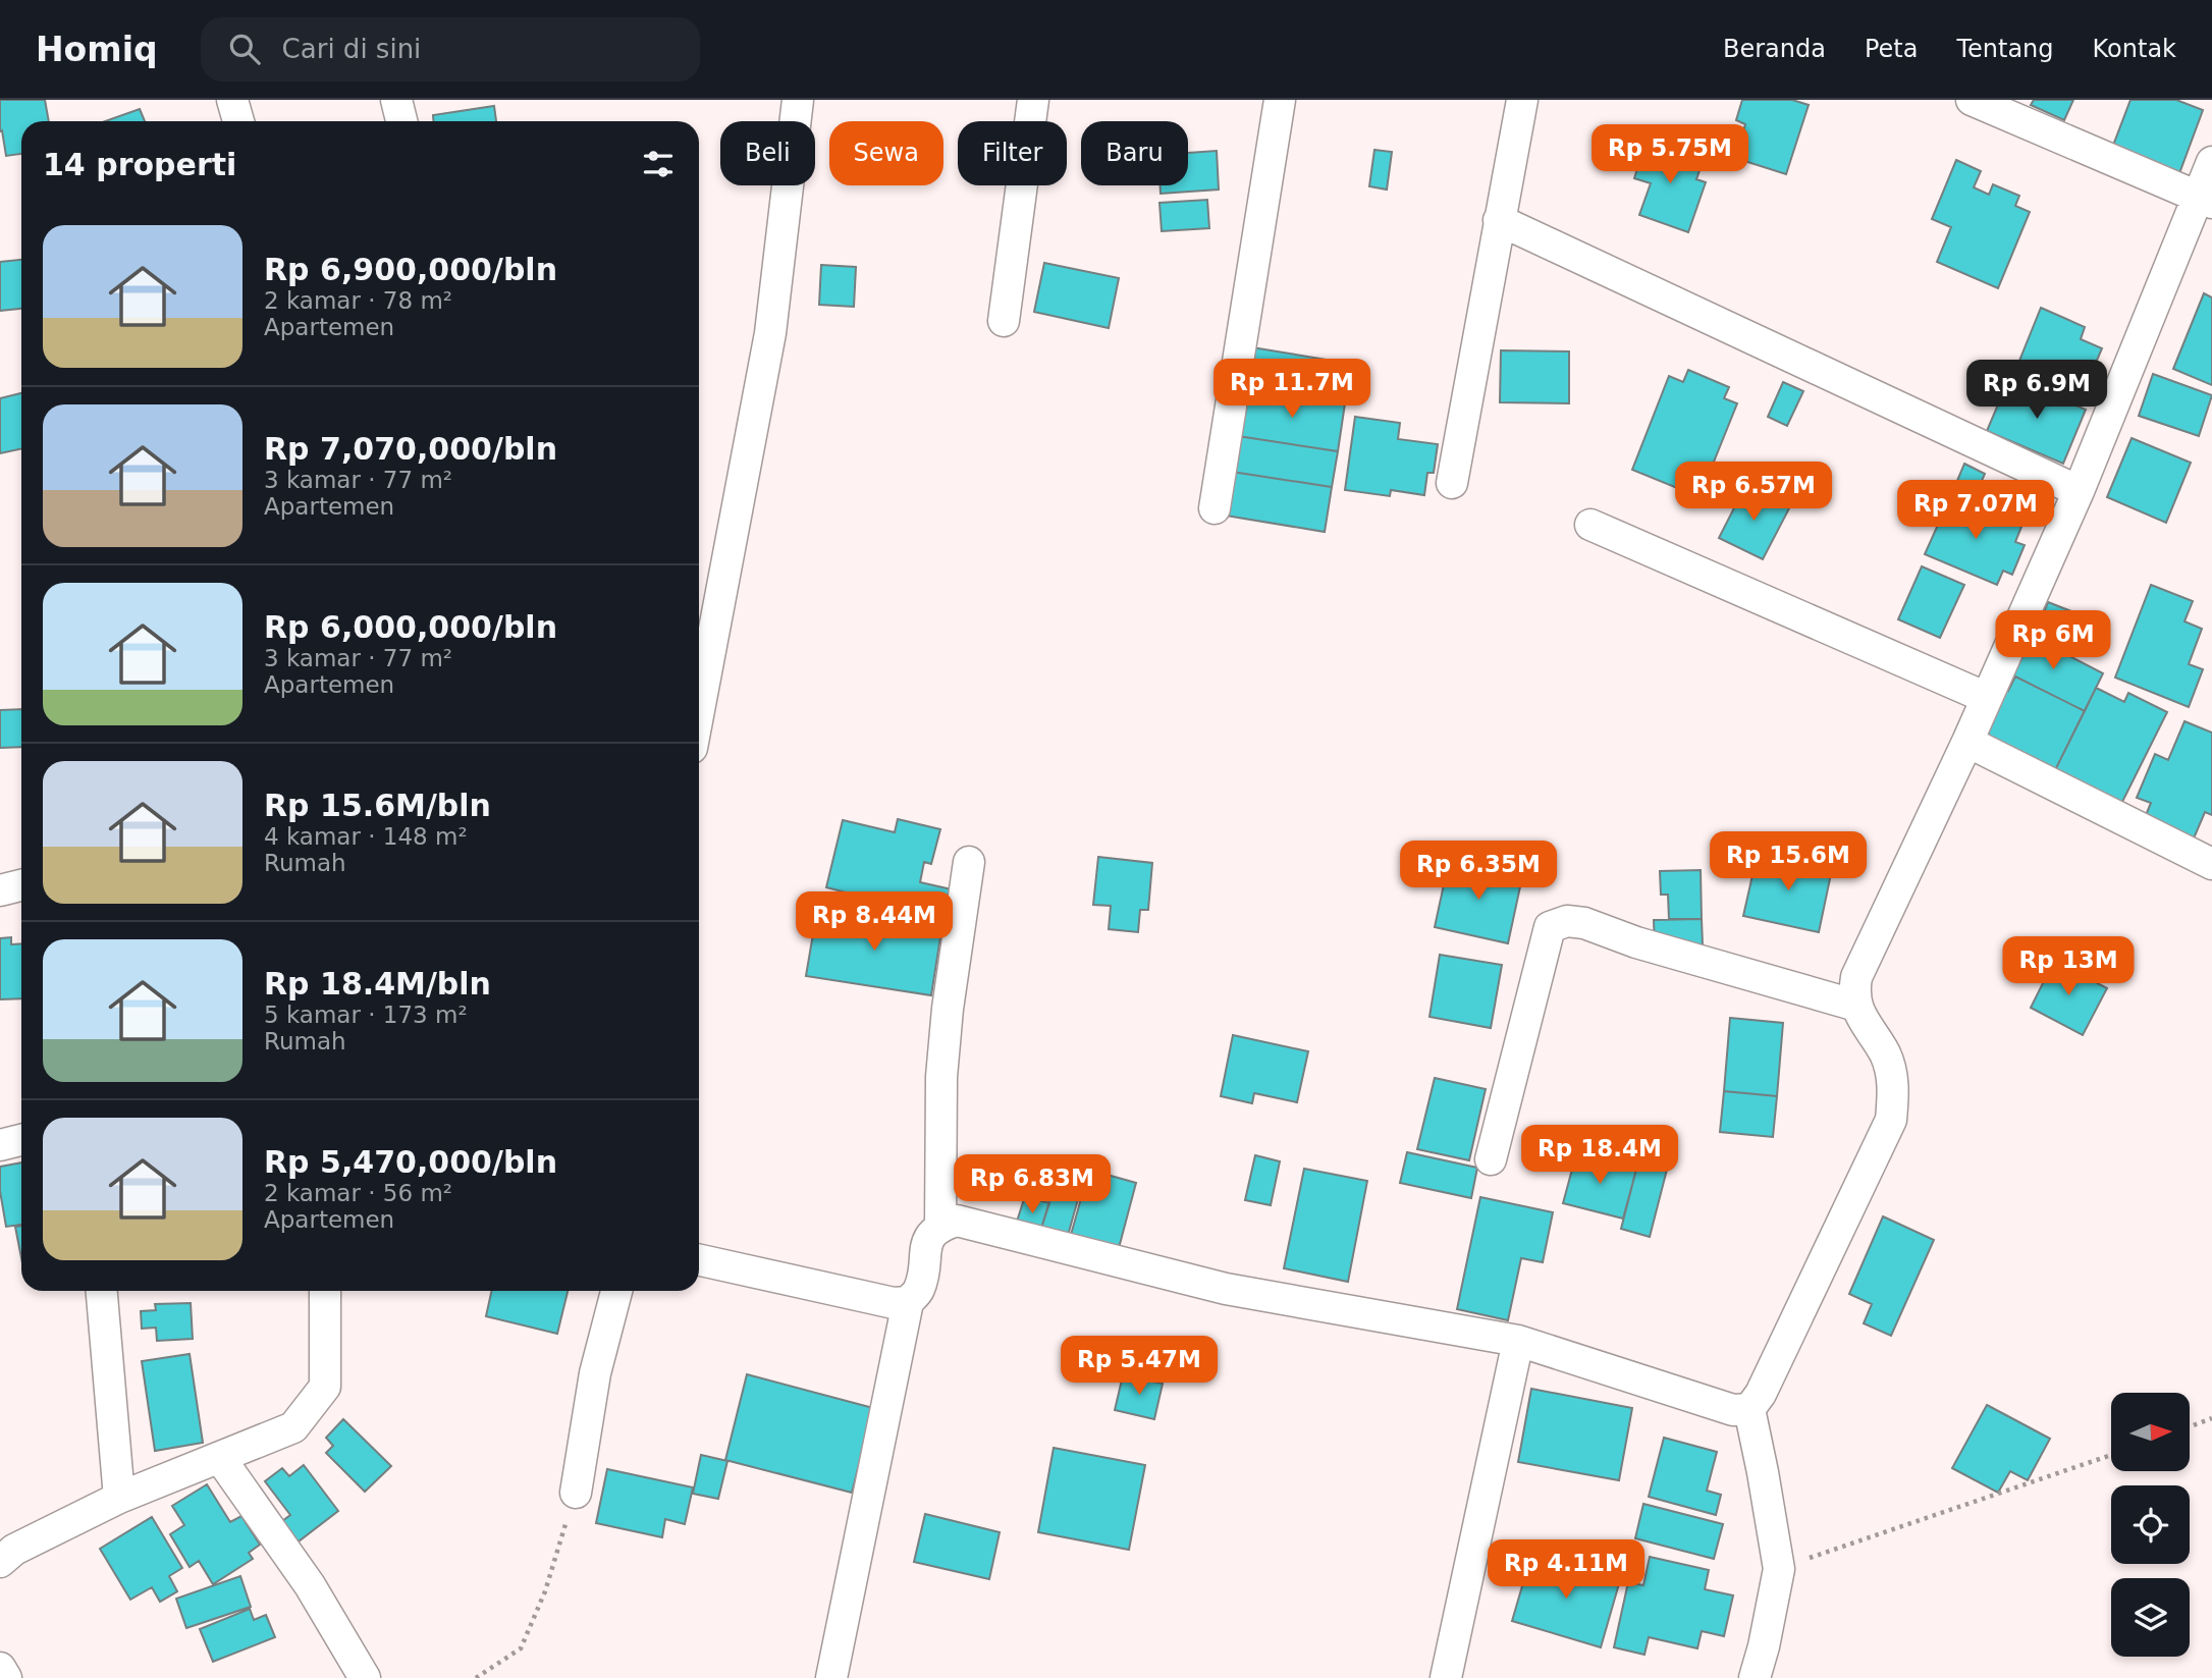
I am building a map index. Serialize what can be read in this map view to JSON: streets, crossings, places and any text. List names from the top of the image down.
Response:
{
  "north": "right",
  "page": {
    "header": "Homiq",
    "search": "Cari di sini",
    "nav": [
      "Beranda",
      "Peta",
      "Tentang",
      "Kontak"
    ],
    "chip": [
      "Beli",
      "Sewa",
      "Filter",
      "Baru"
    ],
    "heading": "14 properti",
    "price": [
      "Rp 5.75M",
      "Rp 11.7M",
      "Rp 6.9M",
      "Rp 6.57M",
      "Rp 7.07M",
      "Rp 6M",
      "Rp 15.6M",
      "Rp 6.35M",
      "Rp 8.44M",
      "Rp 13M",
      "Rp 18.4M",
      "Rp 6.83M",
      "Rp 5.47M",
      "Rp 4.11M"
    ],
    "list": [
      {
        "name": "Rp 6,900,000/bln",
        "note": "2 kamar · 78 m² · Apartemen"
      },
      {
        "name": "Rp 7,070,000/bln",
        "note": "3 kamar · 77 m² · Apartemen"
      },
      {
        "name": "Rp 6,000,000/bln",
        "note": "3 kamar · 77 m² · Apartemen"
      },
      {
        "name": "Rp 15.6M/bln",
        "note": "4 kamar · 148 m² · Rumah"
      },
      {
        "name": "Rp 18.4M/bln",
        "note": "5 kamar · 173 m² · Rumah"
      },
      {
        "name": "Rp 5,470,000/bln",
        "note": "2 kamar · 56 m² · Apartemen"
      }
    ]
  }
}
